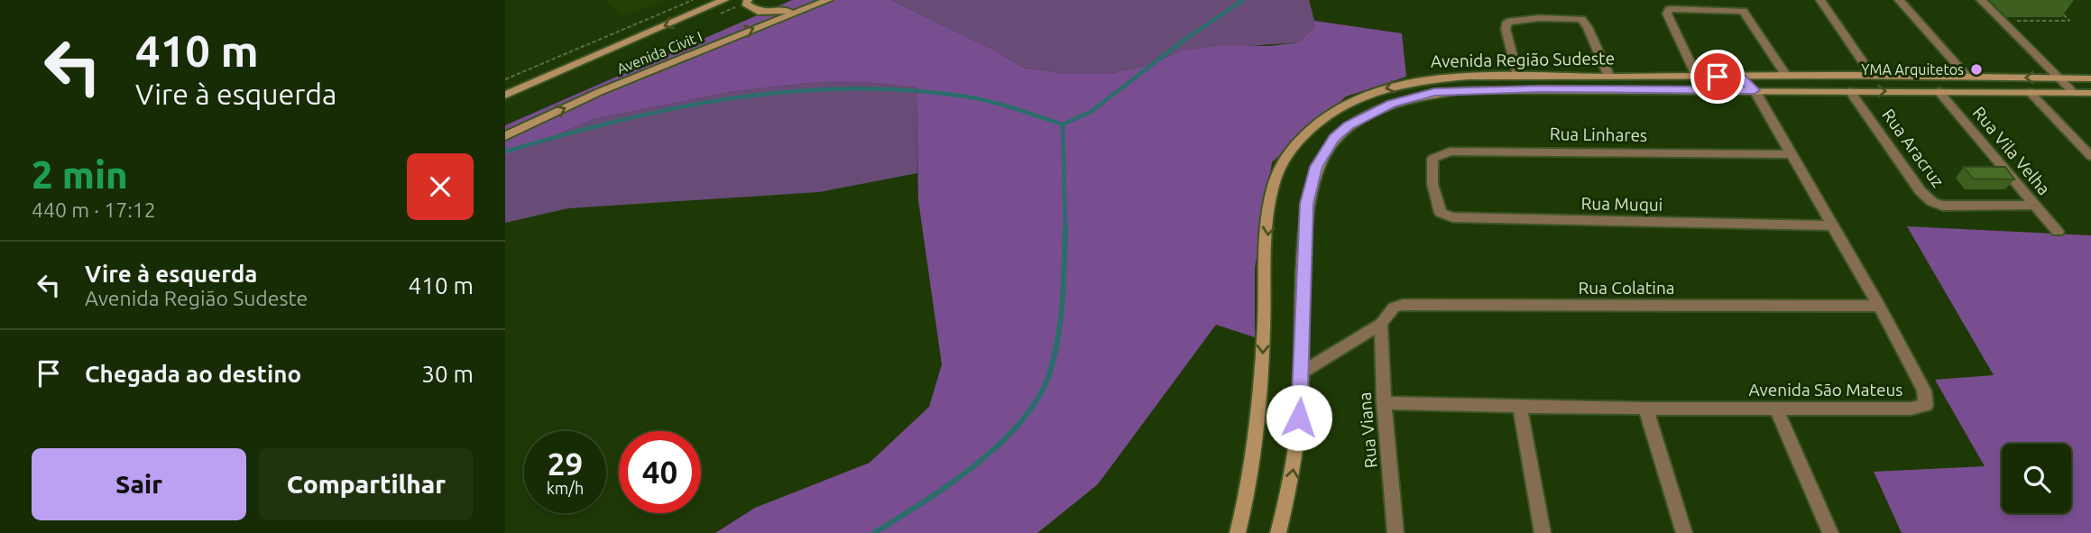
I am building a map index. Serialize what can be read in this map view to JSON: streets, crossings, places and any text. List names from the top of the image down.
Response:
{
  "streets": {
    "street": [
      "Avenida Civit I",
      "Avenida Região Sudeste",
      "Rua Linhares",
      "Rua Aracruz",
      "Rua Vila Velha",
      "Rua Muqui",
      "Rua Colatina",
      "Avenida São Mateus",
      "Rua Viana"
    ]
  },
  "crossings": [
    ["Avenida Região Sudeste", "Rua Aracruz"],
    ["Avenida Região Sudeste", "Rua Vila Velha"],
    ["Avenida Região Sudeste", "Rua Colatina"],
    ["Avenida Região Sudeste", "Avenida São Mateus"],
    ["Rua Linhares", "Rua Muqui"],
    ["Rua Linhares", "Avenida São Mateus"],
    ["Rua Aracruz", "Rua Vila Velha"],
    ["Rua Muqui", "Avenida São Mateus"],
    ["Rua Colatina", "Avenida São Mateus"],
    ["Rua Colatina", "Rua Viana"],
    ["Avenida São Mateus", "Rua Viana"]
  ],
  "places": ["YMA Arquitetos"],
  "page": {
    "turn": ["410 m", "Vire à esquerda"],
    "heading": ["2 min", "440 m · 17:12"],
    "list": [
      {
        "name": "Vire à esquerda",
        "note": "Avenida Região Sudeste",
        "value": "410 m"
      },
      {
        "name": "Chegada ao destino",
        "value": "30 m"
      }
    ],
    "speed": "29 km/h",
    "limit": "40",
    "buttons": ["Sair", "Compartilhar"]
  }
}
